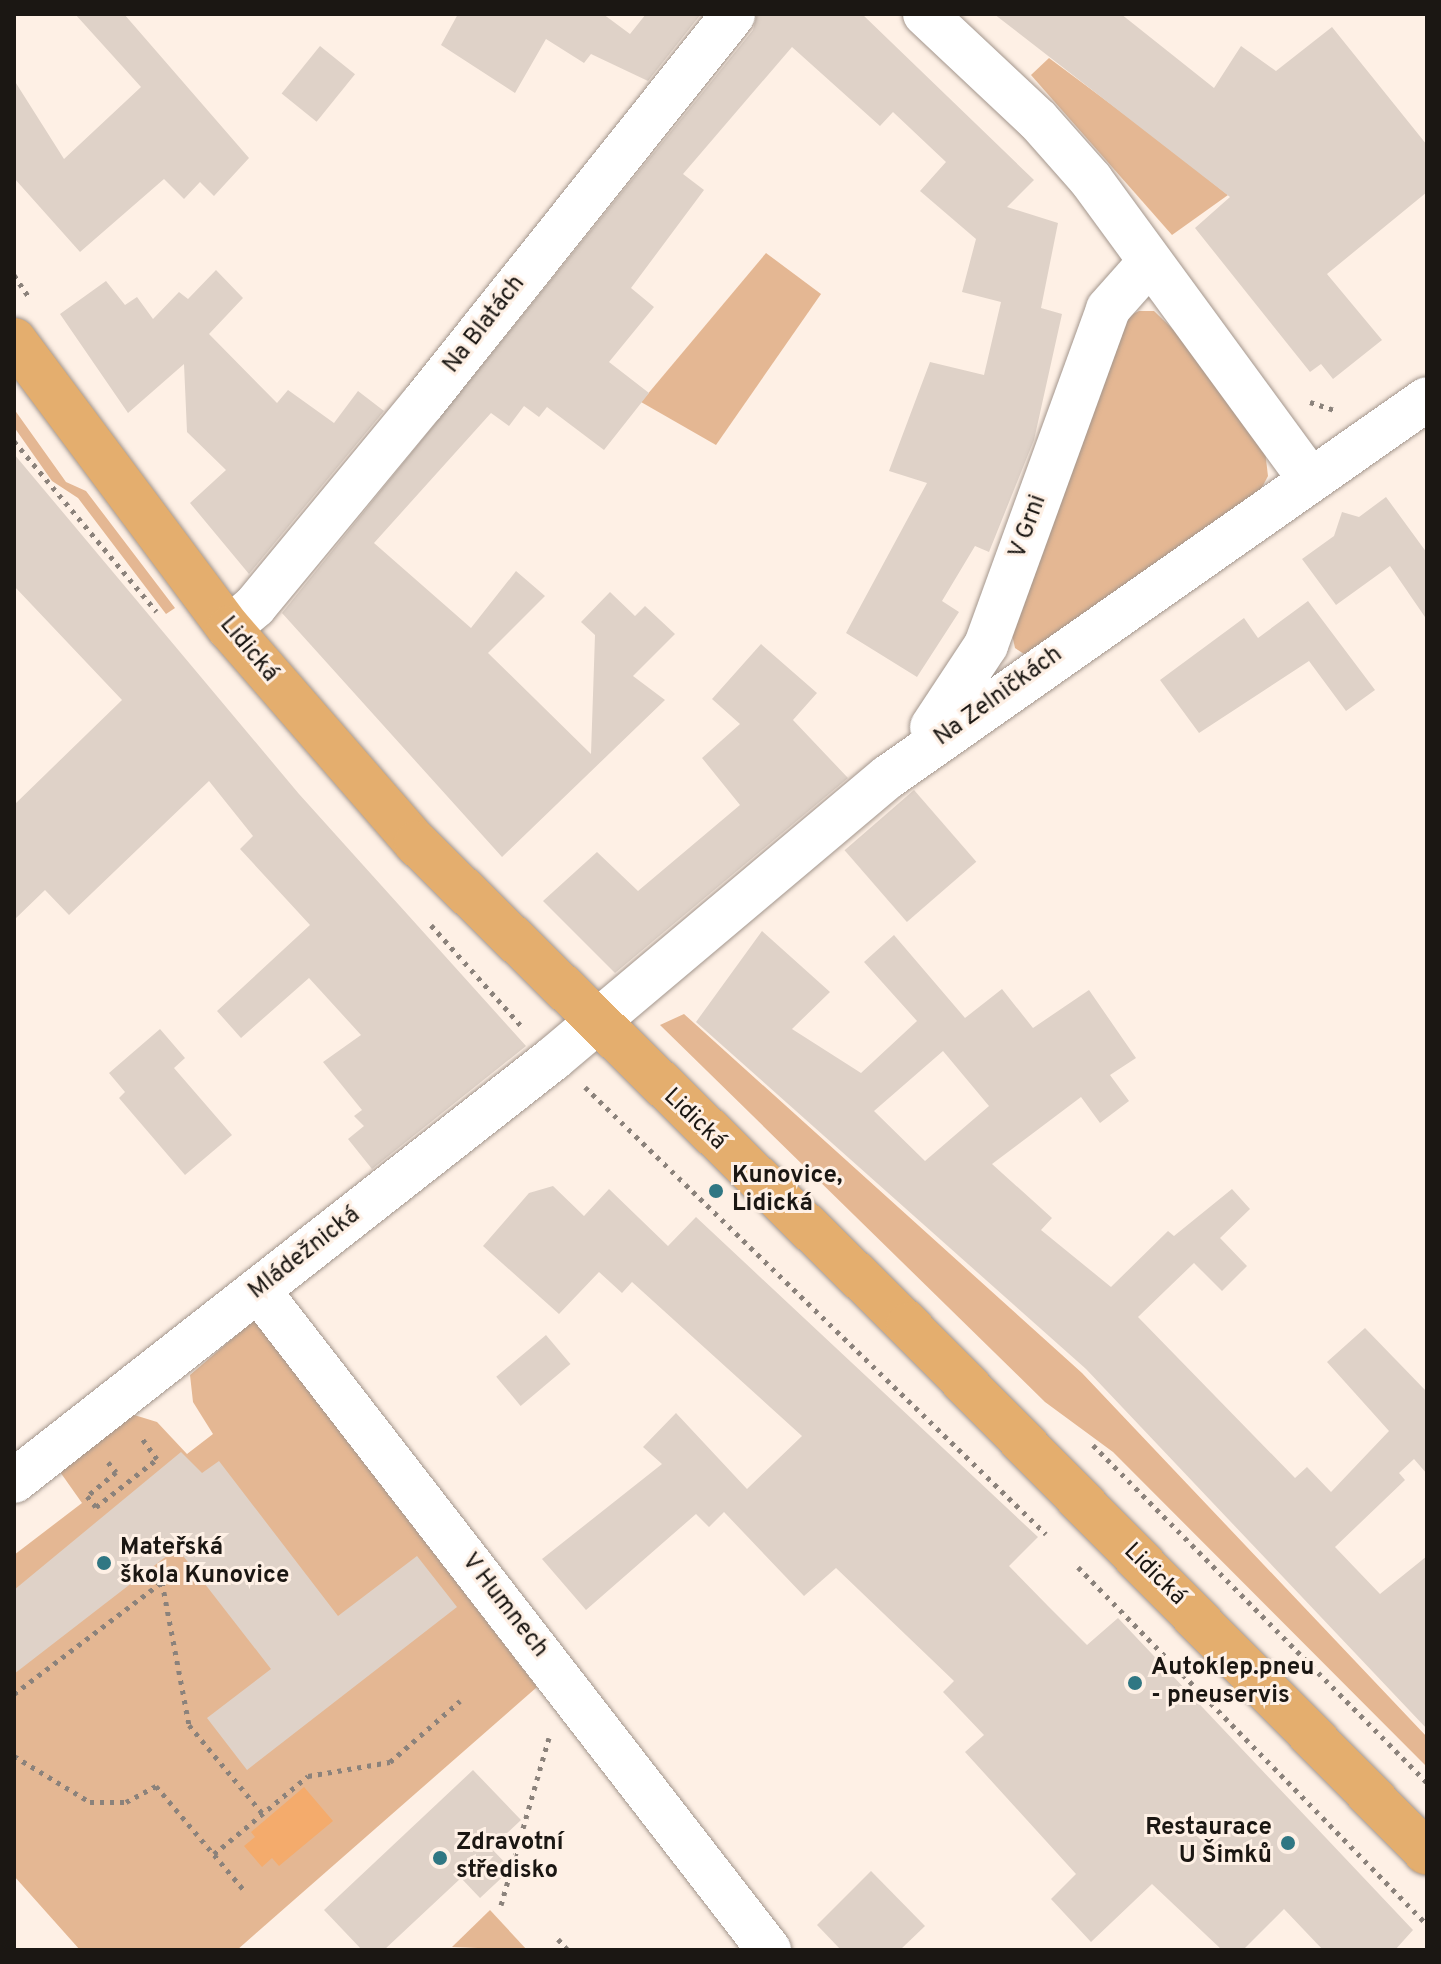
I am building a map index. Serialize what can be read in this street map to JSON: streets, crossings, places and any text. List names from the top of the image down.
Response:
{
  "streets": {
    "main road": ["Lidická"],
    "street": [
      "Na Blatách",
      "V Grni",
      "Na Zelničkách",
      "Mládežnická",
      "V Humnech"
    ]
  },
  "crossings": [
    ["Na Blatách", "Lidická"],
    ["V Grni", "Na Zelničkách"],
    ["Lidická", "Na Zelničkách"],
    ["Lidická", "Mládežnická"],
    ["Na Zelničkách", "Mládežnická"],
    ["Mládežnická", "V Humnech"]
  ],
  "places": [
    "Kunovice, Lidická",
    "Mateřská škola Kunovice",
    "Autoklep.pneu - pneuservis",
    "Restaurace U Šimků",
    "Zdravotní středisko"
  ]
}
